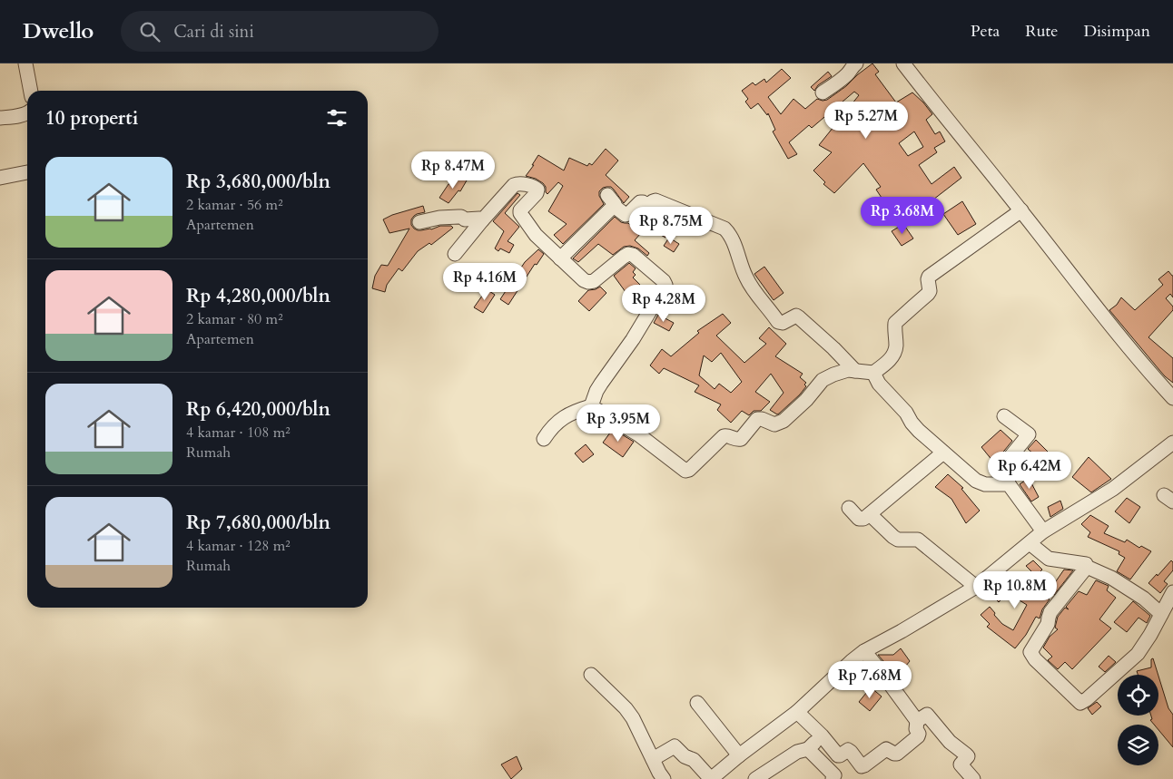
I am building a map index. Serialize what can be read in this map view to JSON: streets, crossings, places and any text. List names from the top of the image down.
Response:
{
  "page": {
    "header": "Dwello",
    "search": "Cari di sini",
    "nav": ["Peta", "Rute", "Disimpan"],
    "heading": "10 properti",
    "price": [
      "Rp 5.27M",
      "Rp 8.47M",
      "Rp 3.68M",
      "Rp 8.75M",
      "Rp 4.16M",
      "Rp 4.28M",
      "Rp 3.95M",
      "Rp 6.42M",
      "Rp 10.8M",
      "Rp 7.68M"
    ],
    "list": [
      {
        "name": "Rp 3,680,000/bln",
        "note": "2 kamar · 56 m² · Apartemen"
      },
      {
        "name": "Rp 4,280,000/bln",
        "note": "2 kamar · 80 m² · Apartemen"
      },
      {
        "name": "Rp 6,420,000/bln",
        "note": "4 kamar · 108 m² · Rumah"
      },
      {
        "name": "Rp 7,680,000/bln",
        "note": "4 kamar · 128 m² · Rumah"
      }
    ]
  }
}
